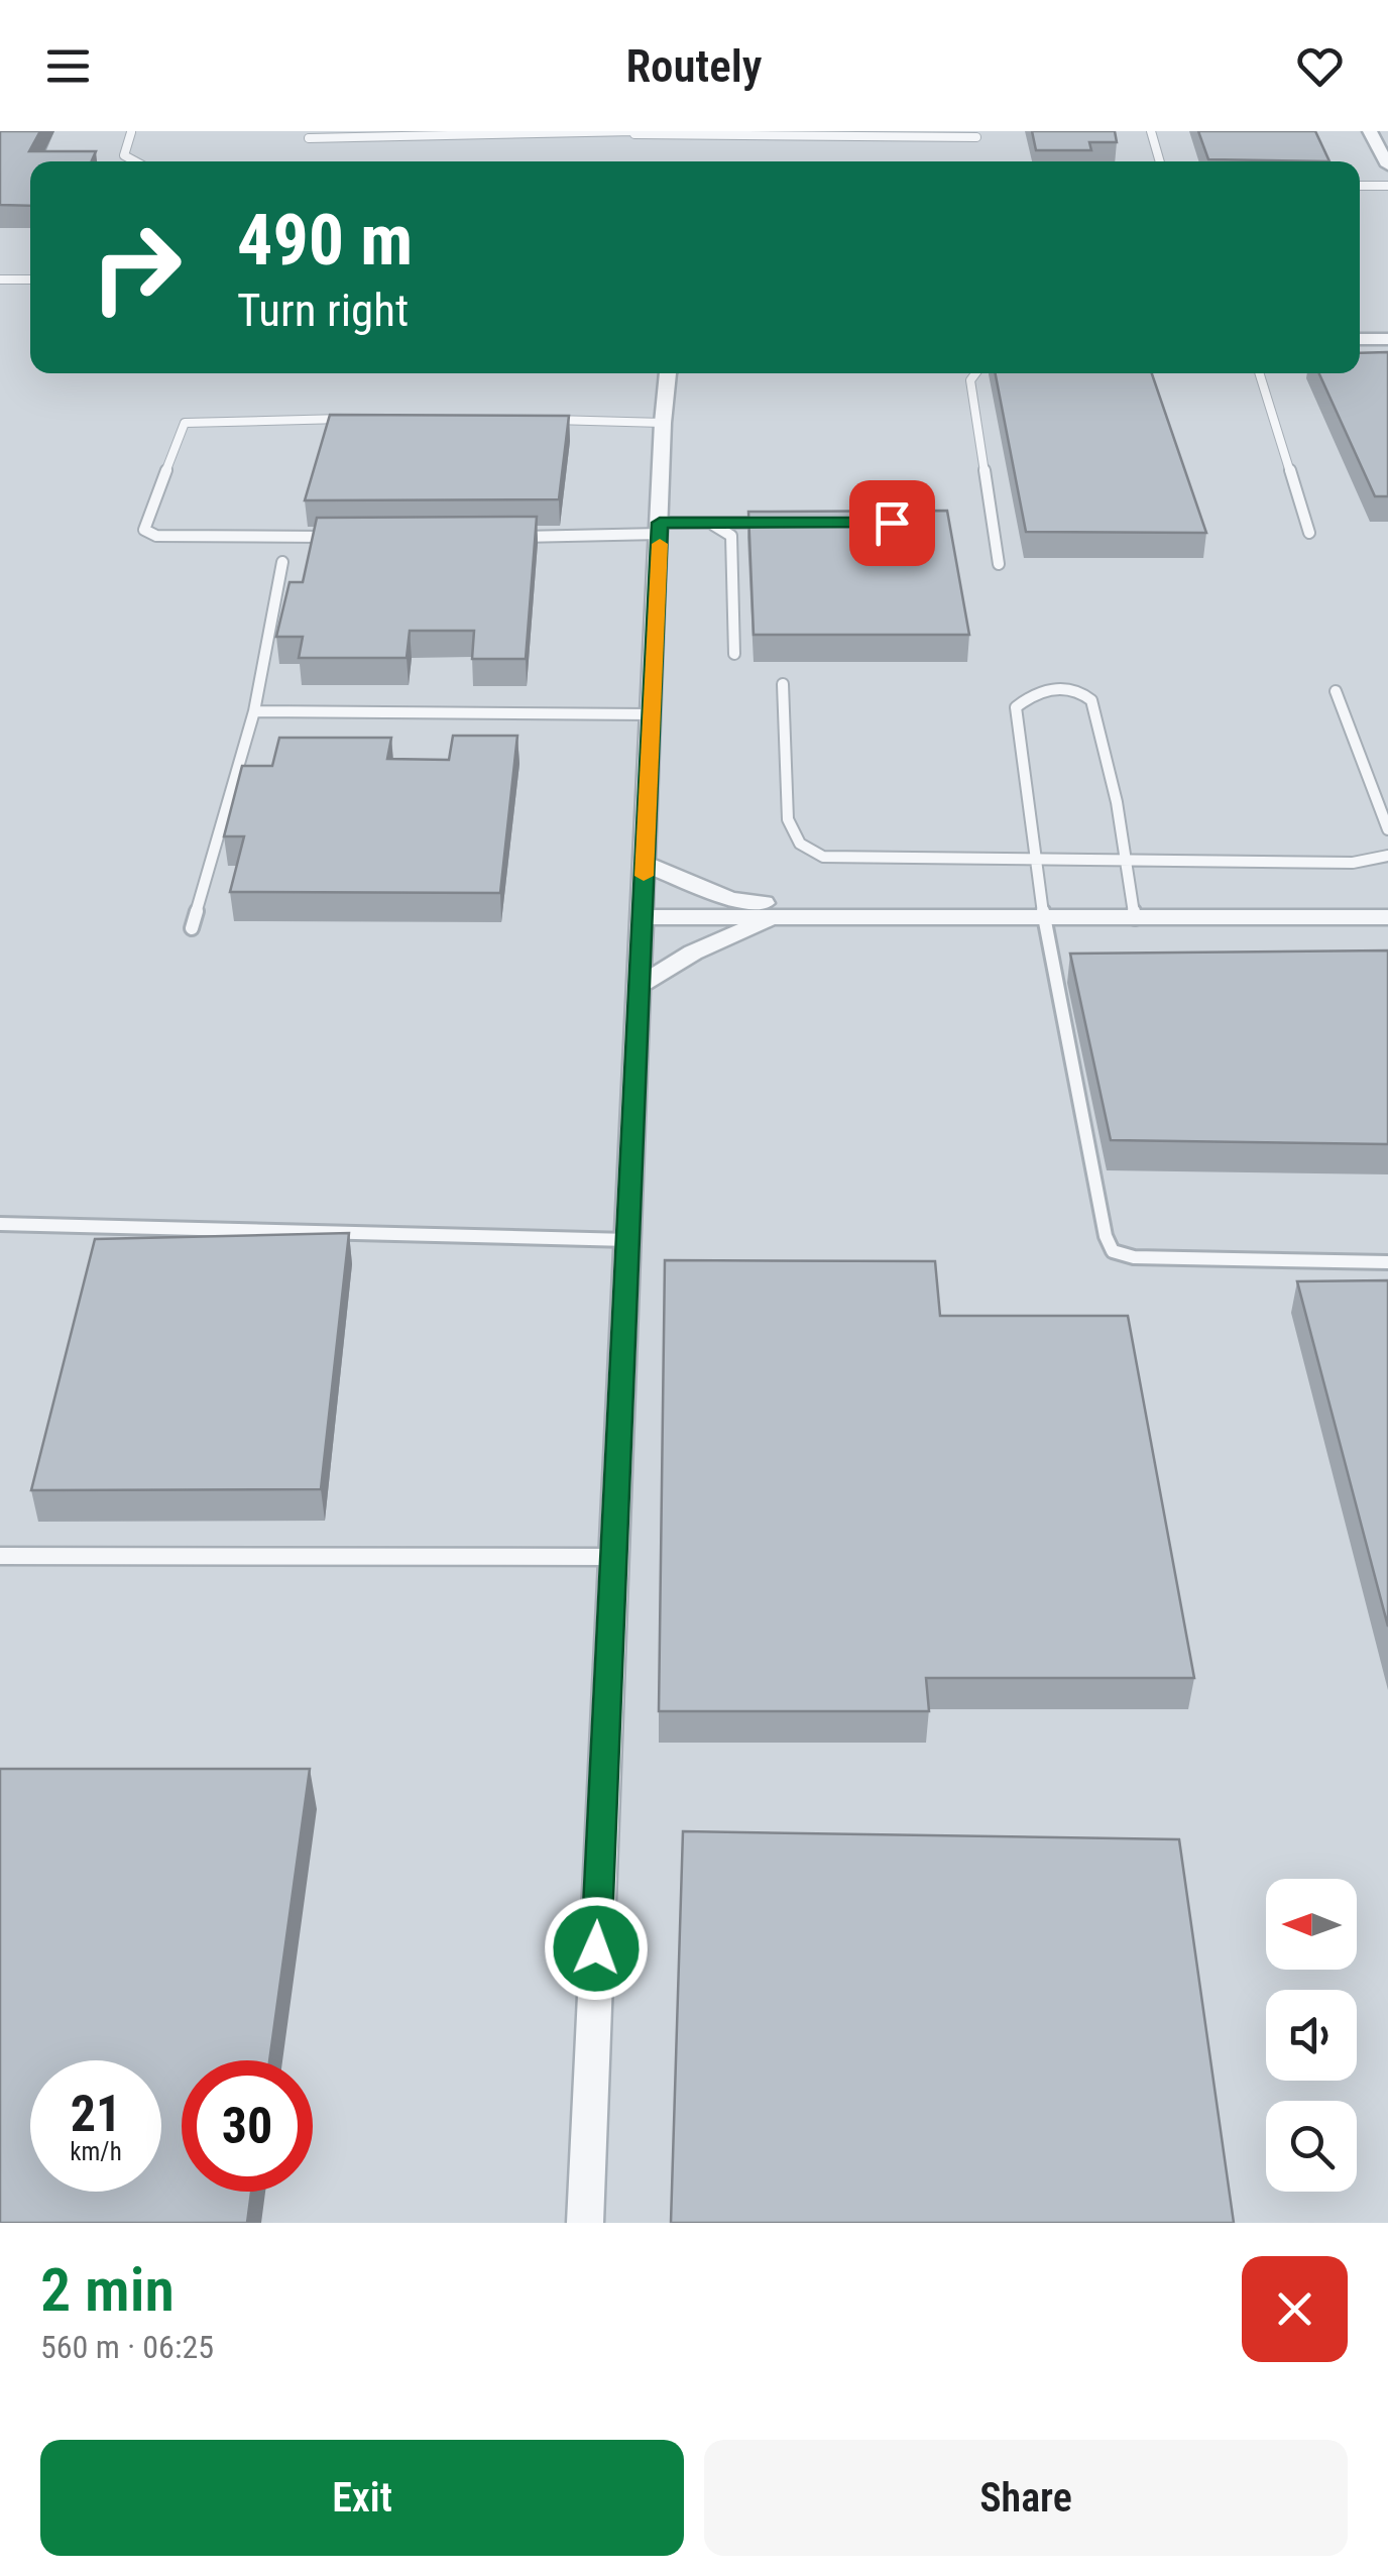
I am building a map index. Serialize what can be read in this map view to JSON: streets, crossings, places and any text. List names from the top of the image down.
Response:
{
  "north": "left",
  "page": {
    "header": "Routely",
    "turn": ["490 m", "Turn right"],
    "speed": "21 km/h",
    "limit": "30",
    "heading": ["2 min", "560 m · 06:25"],
    "buttons": ["Exit", "Share"]
  }
}
